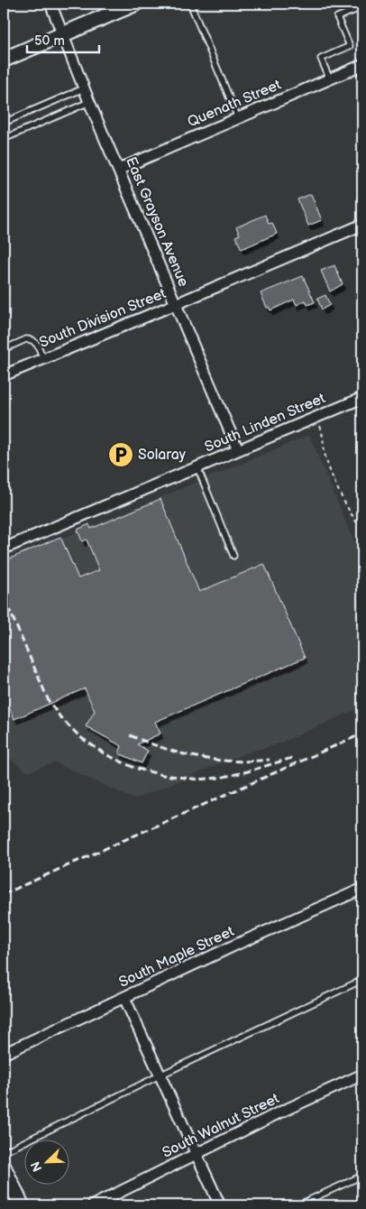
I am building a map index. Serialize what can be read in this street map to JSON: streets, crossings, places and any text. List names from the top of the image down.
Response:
{
  "streets": {
    "street": [
      "Quenath Street",
      "East Grayson Avenue",
      "South Division Street",
      "South Linden Street",
      "South Maple Street",
      "South Walnut Street"
    ]
  },
  "crossings": [
    ["Quenath Street", "East Grayson Avenue"],
    ["East Grayson Avenue", "South Division Street"],
    ["East Grayson Avenue", "South Linden Street"]
  ],
  "places": {
    "parking": ["Solaray"]
  },
  "scale_bar": "50 m",
  "north": "bottom left"
}
